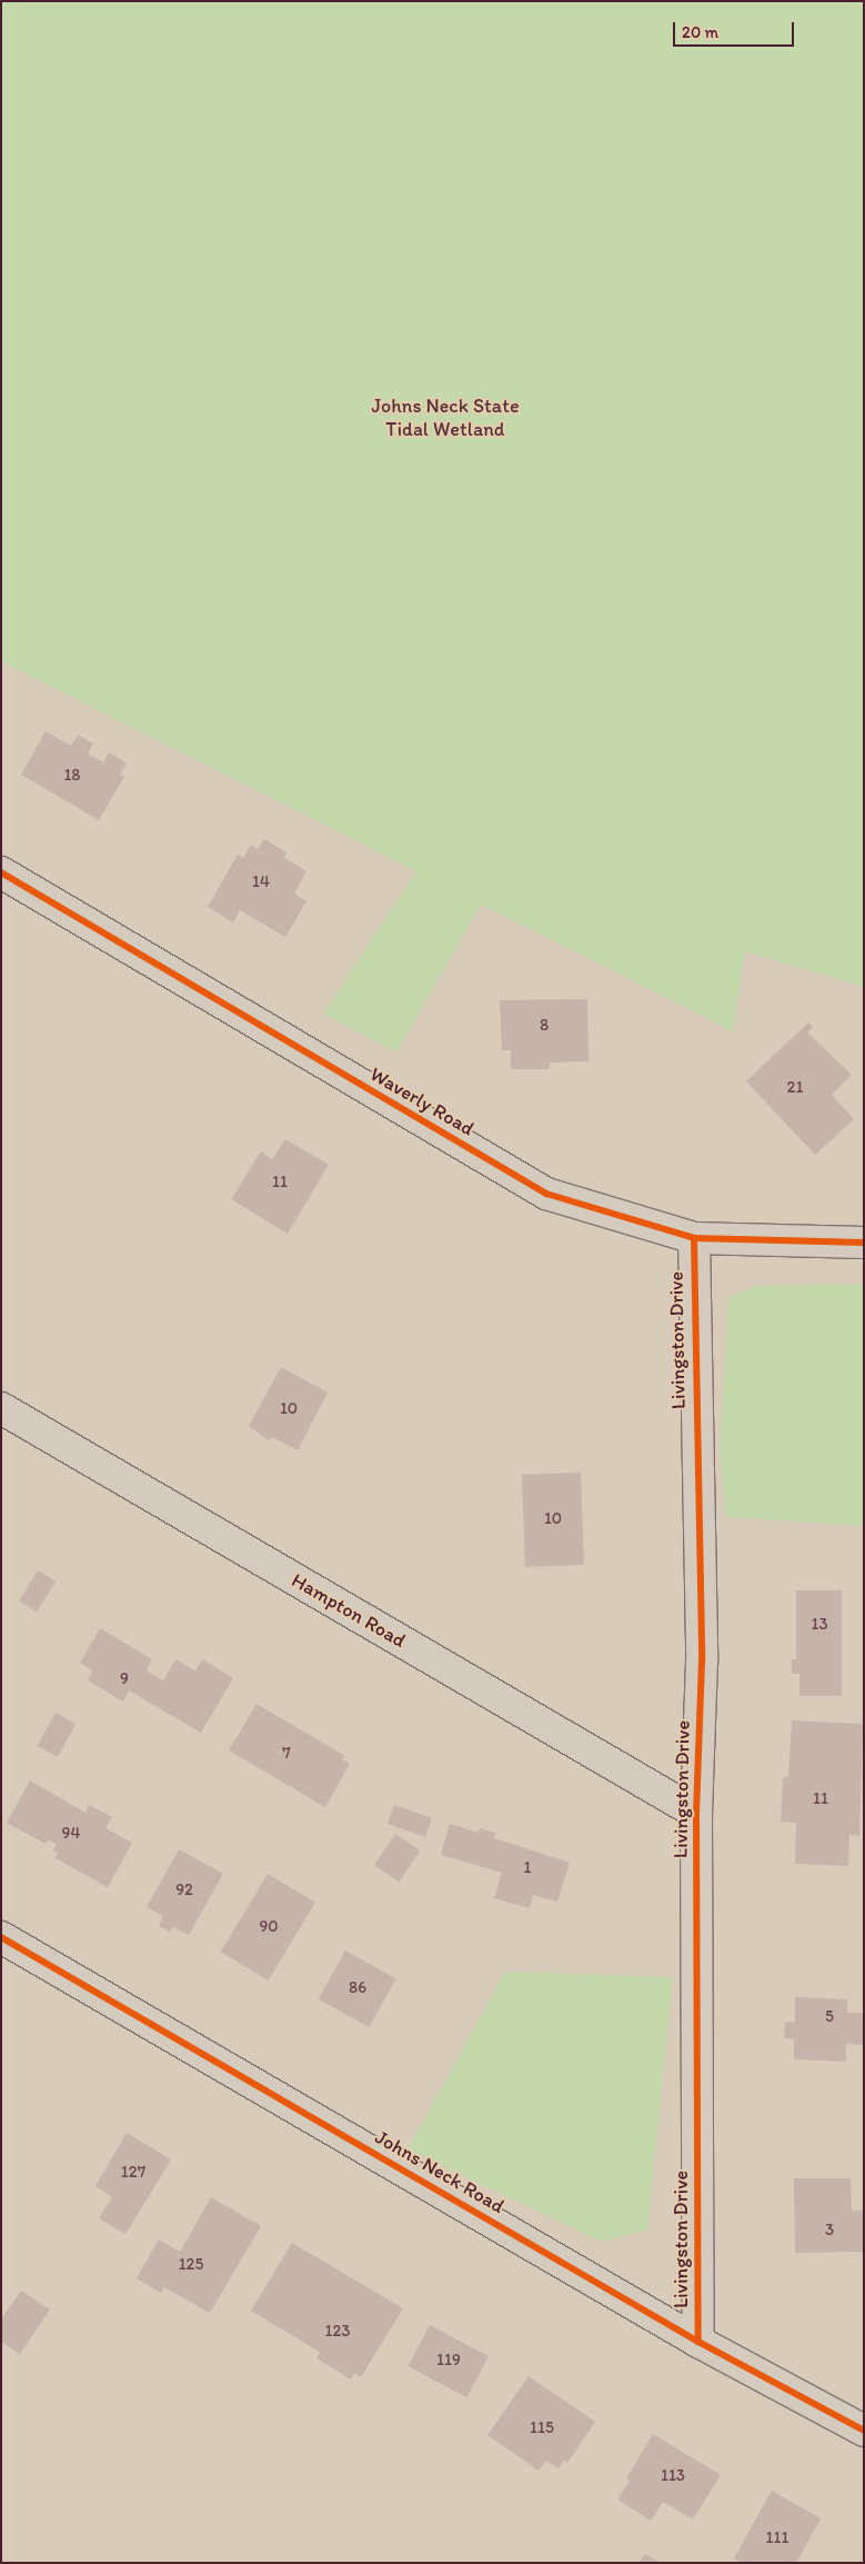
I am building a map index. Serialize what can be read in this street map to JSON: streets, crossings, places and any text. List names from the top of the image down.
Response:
{
  "streets": {
    "street": [
      "Waverly Road",
      "Livingston Drive",
      "Hampton Road",
      "Johns Neck Road"
    ]
  },
  "crossings": [
    ["Waverly Road", "Livingston Drive"],
    ["Livingston Drive", "Hampton Road"],
    ["Livingston Drive", "Johns Neck Road"]
  ],
  "parks": ["Johns Neck State Tidal Wetland"],
  "house_numbers": [
    "18",
    "14",
    "8",
    "21",
    "11",
    "10",
    "10",
    "13",
    "9",
    "7",
    "11",
    "94",
    "1",
    "92",
    "90",
    "86",
    "5",
    "127",
    "3",
    "125",
    "123",
    "119",
    "115",
    "113",
    "111"
  ],
  "scale_bar": "20 m"
}
